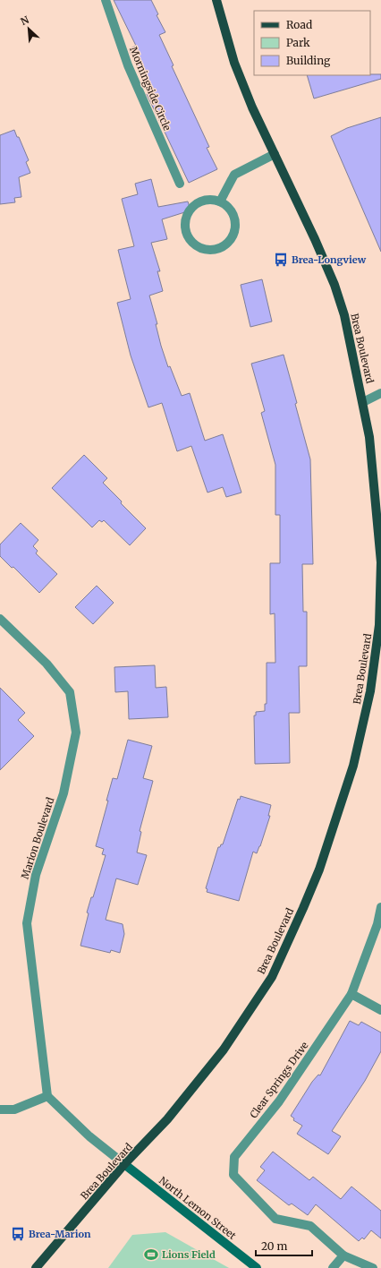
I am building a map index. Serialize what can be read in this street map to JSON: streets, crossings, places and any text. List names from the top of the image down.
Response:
{
  "streets": {
    "main road": ["Brea Boulevard"],
    "street": [
      "Morningside Circle",
      "Marion Boulevard",
      "Clear Springs Drive",
      "North Lemon Street"
    ]
  },
  "crossings": [
    ["Brea Boulevard", "North Lemon Street"]
  ],
  "places": {
    "bus stop": ["Brea-Longview", "Brea-Marion"],
    "sports": ["Lions Field"]
  },
  "legend": ["Road", "Park", "Building"],
  "scale_bar": "20 m",
  "north": "top left"
}
